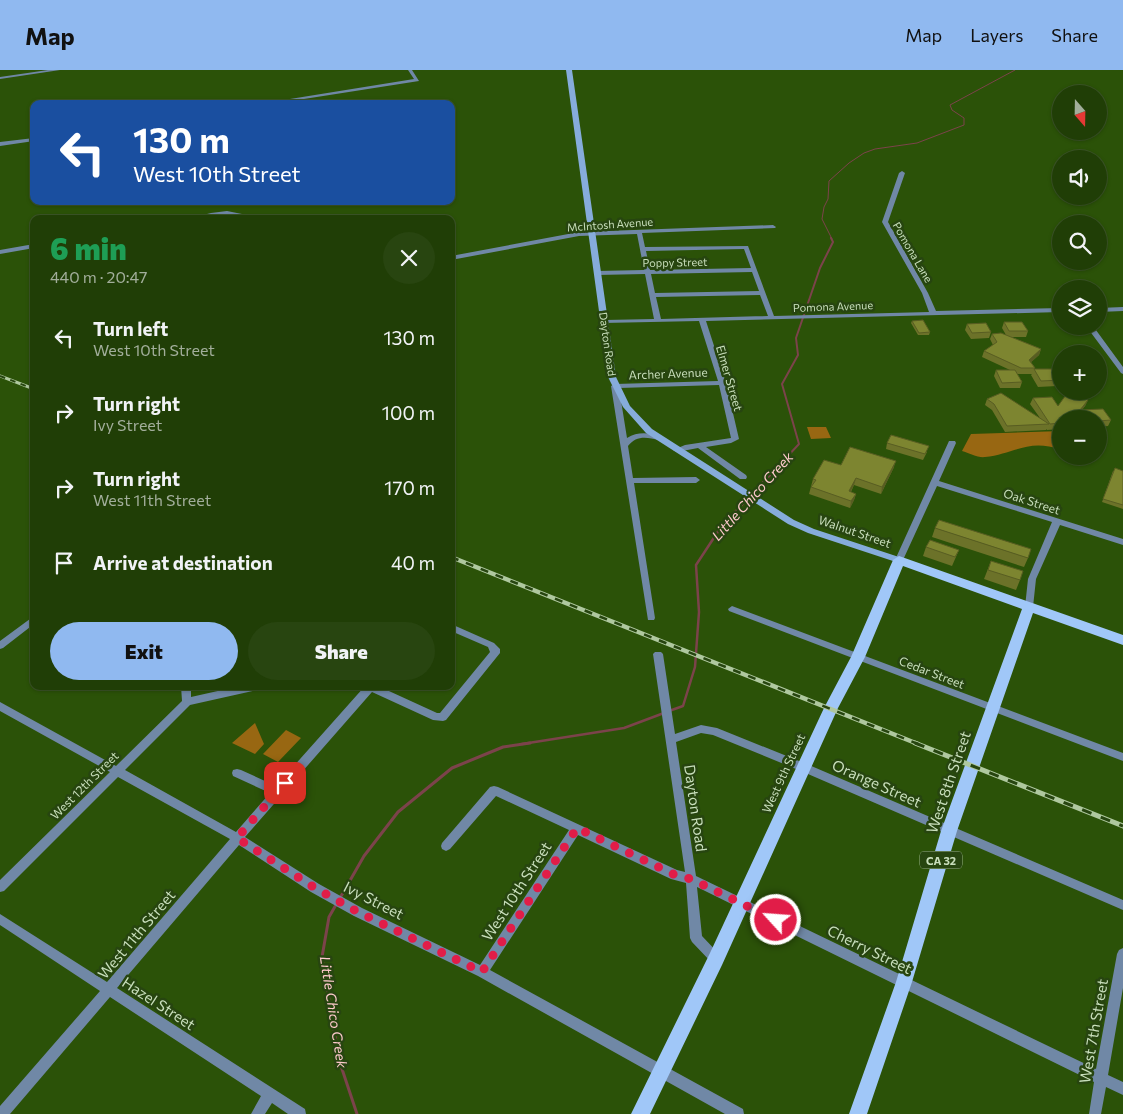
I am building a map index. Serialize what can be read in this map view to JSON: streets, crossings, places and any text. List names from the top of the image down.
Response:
{
  "streets": {
    "main road": [
      "Walnut Street",
      "West 9th Street",
      "West 8th Street",
      "CA 32"
    ],
    "street": [
      "McIntosh Avenue",
      "Pomona Lane",
      "Poppy Street",
      "Pomona Avenue",
      "Dayton Road",
      "Archer Avenue",
      "Elmer Street",
      "Oak Street",
      "Cedar Street",
      "Orange Street",
      "West 12th Street",
      "West 10th Street",
      "Ivy Street",
      "West 11th Street",
      "Cherry Street",
      "Hazel Street",
      "West 7th Street"
    ]
  },
  "crossings": [
    ["McIntosh Avenue", "Dayton Road"],
    ["Pomona Lane", "Pomona Avenue"],
    ["Poppy Street", "Dayton Road"],
    ["Pomona Avenue", "Dayton Road"],
    ["Pomona Avenue", "Elmer Street"],
    ["Dayton Road", "Archer Avenue"],
    ["Dayton Road", "Walnut Street"],
    ["Dayton Road", "West 9th Street"],
    ["Dayton Road", "Orange Street"],
    ["Dayton Road", "Cherry Street"],
    ["Archer Avenue", "Elmer Street"],
    ["Archer Avenue", "Walnut Street"],
    ["Oak Street", "West 9th Street"],
    ["Oak Street", "West 8th Street"],
    ["Walnut Street", "West 9th Street"],
    ["Walnut Street", "West 8th Street"],
    ["Cedar Street", "West 9th Street"],
    ["Cedar Street", "West 8th Street"],
    ["West 9th Street", "Orange Street"],
    ["West 9th Street", "Ivy Street"],
    ["West 9th Street", "Cherry Street"],
    ["West 8th Street", "Orange Street"],
    ["West 8th Street", "Cherry Street"],
    ["West 12th Street", "Ivy Street"],
    ["West 10th Street", "Ivy Street"],
    ["West 10th Street", "Cherry Street"],
    ["Ivy Street", "West 11th Street"],
    ["West 11th Street", "Hazel Street"],
    ["Cherry Street", "West 7th Street"]
  ],
  "water": ["Little Chico Creek"],
  "north": "bottom",
  "page": {
    "header": "Map",
    "nav": ["Map", "Layers", "Share"],
    "map_buttons": ["+", "−"],
    "turn": ["130 m", "West 10th Street"],
    "heading": ["6 min", "440 m · 20:47"],
    "list": [
      {
        "name": "Turn left",
        "note": "West 10th Street",
        "value": "130 m"
      },
      {
        "name": "Turn right",
        "note": "Ivy Street",
        "value": "100 m"
      },
      {
        "name": "Turn right",
        "note": "West 11th Street",
        "value": "170 m"
      },
      {
        "name": "Arrive at destination",
        "value": "40 m"
      }
    ],
    "buttons": ["Exit", "Share"]
  }
}
